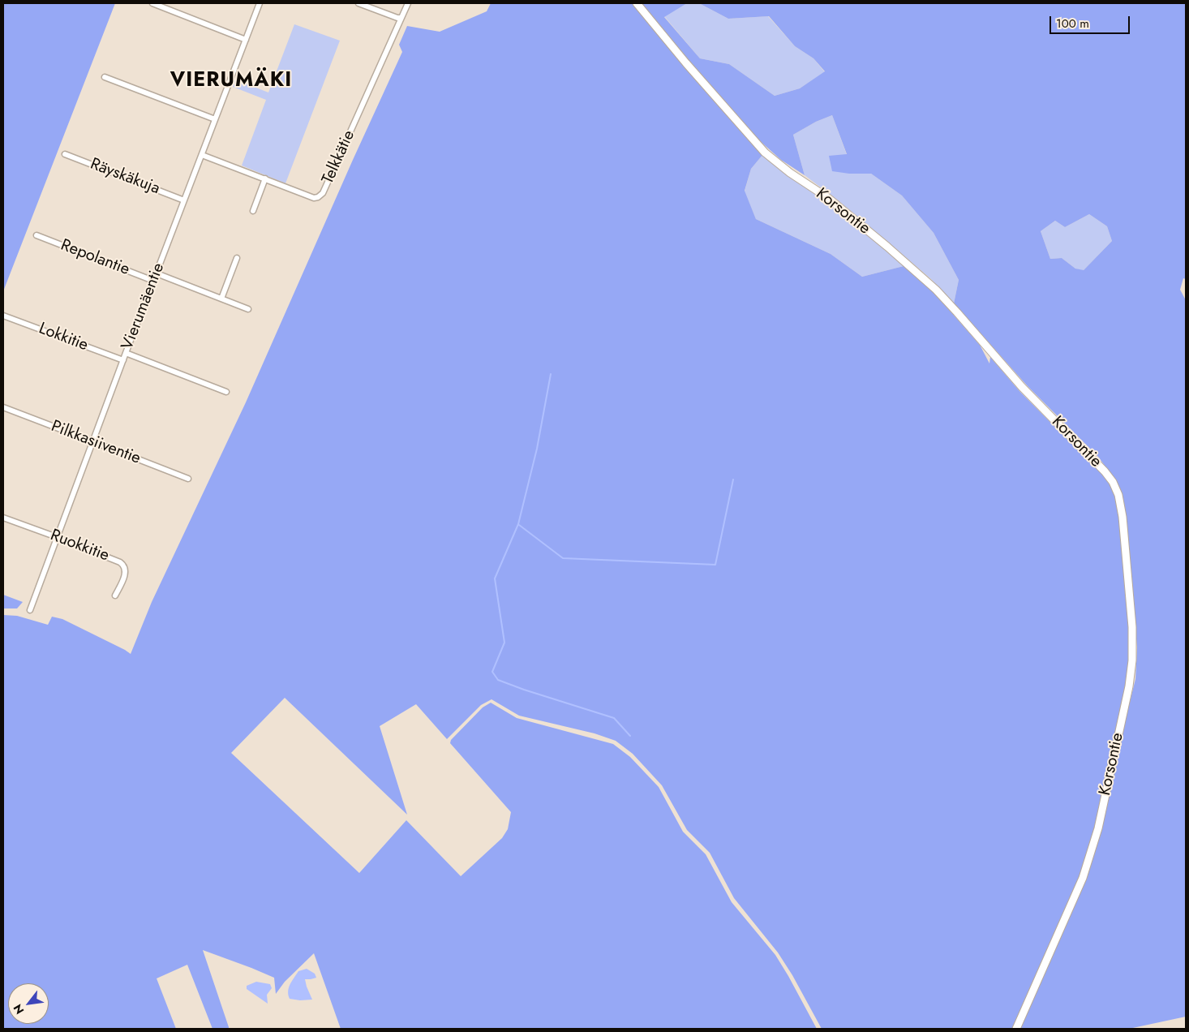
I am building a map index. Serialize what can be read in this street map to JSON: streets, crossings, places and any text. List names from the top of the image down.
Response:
{
  "streets": {
    "main road": ["Korsontie"],
    "street": [
      "Telkkätie",
      "Räyskäkuja",
      "Repolantie",
      "Vierumäentie",
      "Lokkitie",
      "Pilkkasiiventie",
      "Ruokkitie"
    ]
  },
  "crossings": [
    ["Telkkätie", "Vierumäentie"],
    ["Räyskäkuja", "Vierumäentie"],
    ["Repolantie", "Vierumäentie"],
    ["Vierumäentie", "Lokkitie"],
    ["Vierumäentie", "Pilkkasiiventie"],
    ["Vierumäentie", "Ruokkitie"]
  ],
  "districts": ["VIERUMÄKI"],
  "scale_bar": "100 m",
  "north": "bottom left"
}
